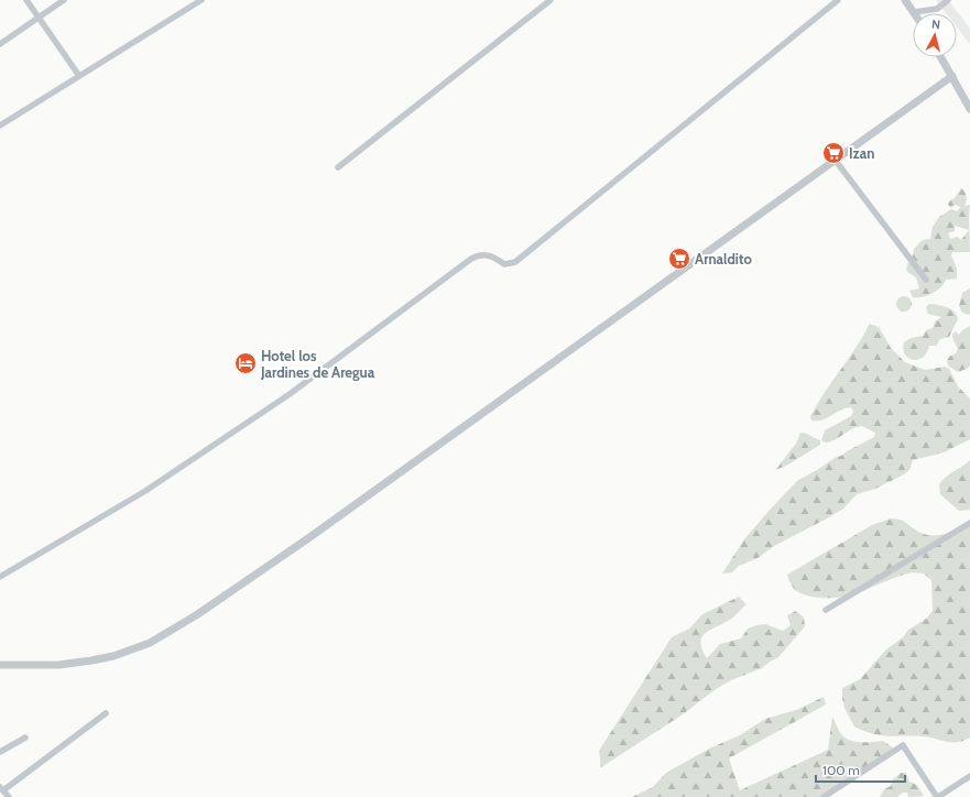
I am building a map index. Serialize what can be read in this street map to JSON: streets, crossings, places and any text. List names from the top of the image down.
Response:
{
  "places": {
    "supermarket": ["Izan", "Arnaldito"],
    "hotel": ["Hotel los Jardines de Aregua"]
  },
  "scale_bar": "100 m",
  "north": "top"
}
